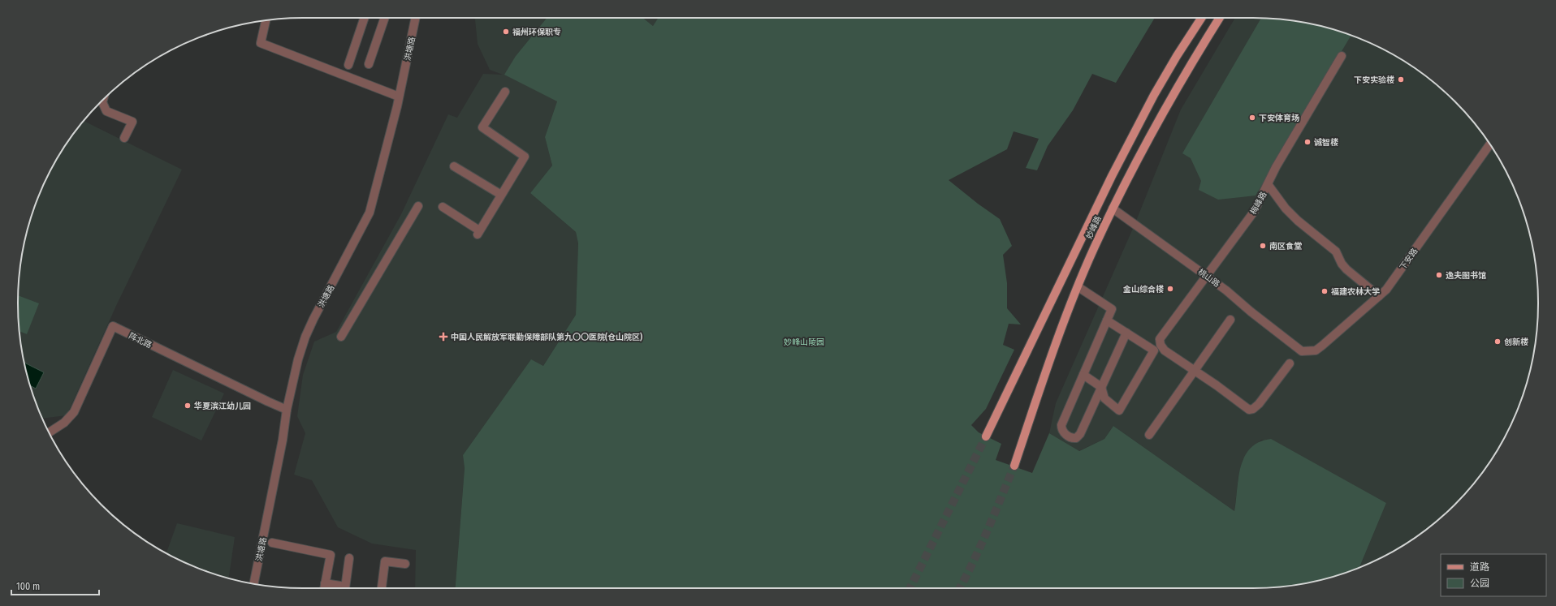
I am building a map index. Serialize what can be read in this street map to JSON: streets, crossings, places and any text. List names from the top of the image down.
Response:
{
  "streets": {
    "main road": ["妙峰路"],
    "street": [
      "洪塘路",
      "梅峰路",
      "下安路",
      "桃山路",
      "阵北路"
    ]
  },
  "crossings": [
    ["洪塘路", "阵北路"],
    ["梅峰路", "桃山路"],
    ["妙峰路", "桃山路"],
    ["下安路", "桃山路"]
  ],
  "parks": ["妙峰山陵园"],
  "places": {
    "other": [
      "福州环保职专",
      "下安实验楼",
      "下安体育场",
      "诚智楼",
      "南区食堂",
      "逸夫图书馆",
      "金山综合楼",
      "福建农林大学",
      "创新楼",
      "华夏滨江幼儿园"
    ],
    "health": ["中国人民解放军联勤保障部队第九〇〇医院(仓山院区)"]
  },
  "legend": ["道路", "公园"],
  "scale_bar": "100 m"
}
